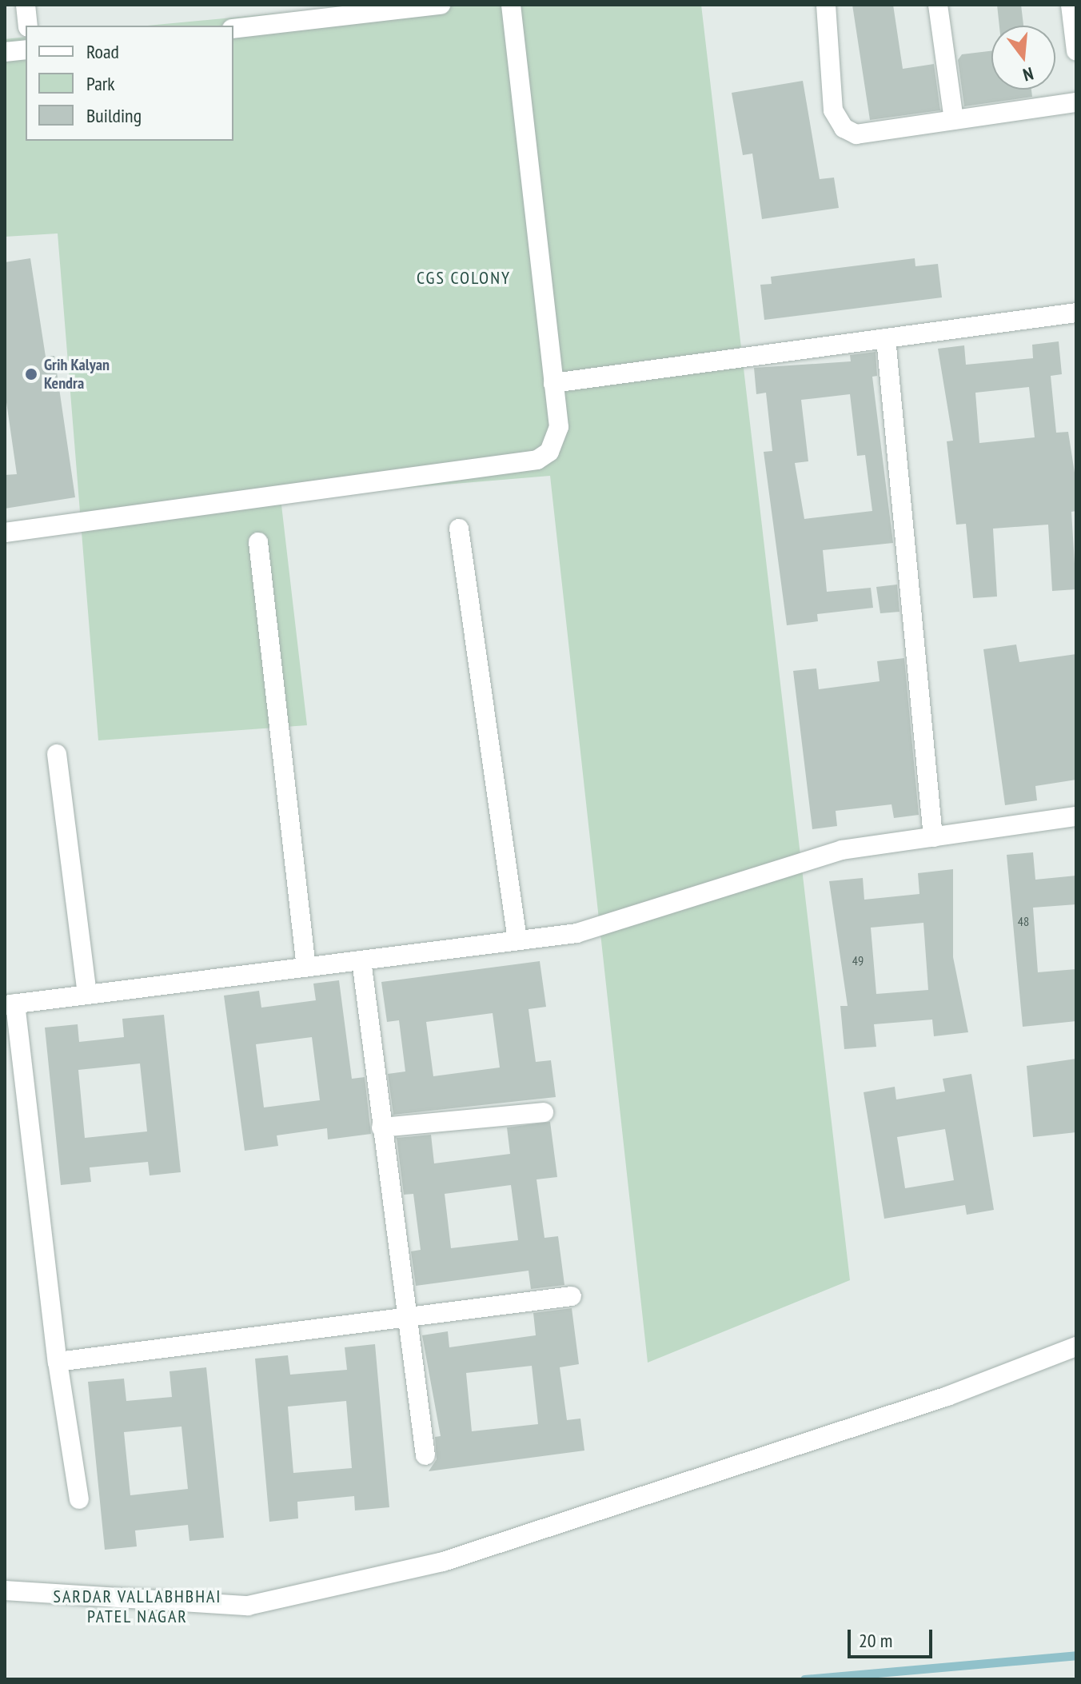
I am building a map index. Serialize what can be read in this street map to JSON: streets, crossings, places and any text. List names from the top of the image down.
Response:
{
  "districts": ["CGS COLONY", "SARDAR VALLABHBHAI PATEL NAGAR"],
  "places": ["Grih Kalyan Kendra"],
  "house_numbers": ["48", "49"],
  "legend": ["Road", "Park", "Building"],
  "scale_bar": "20 m",
  "north": "bottom"
}
